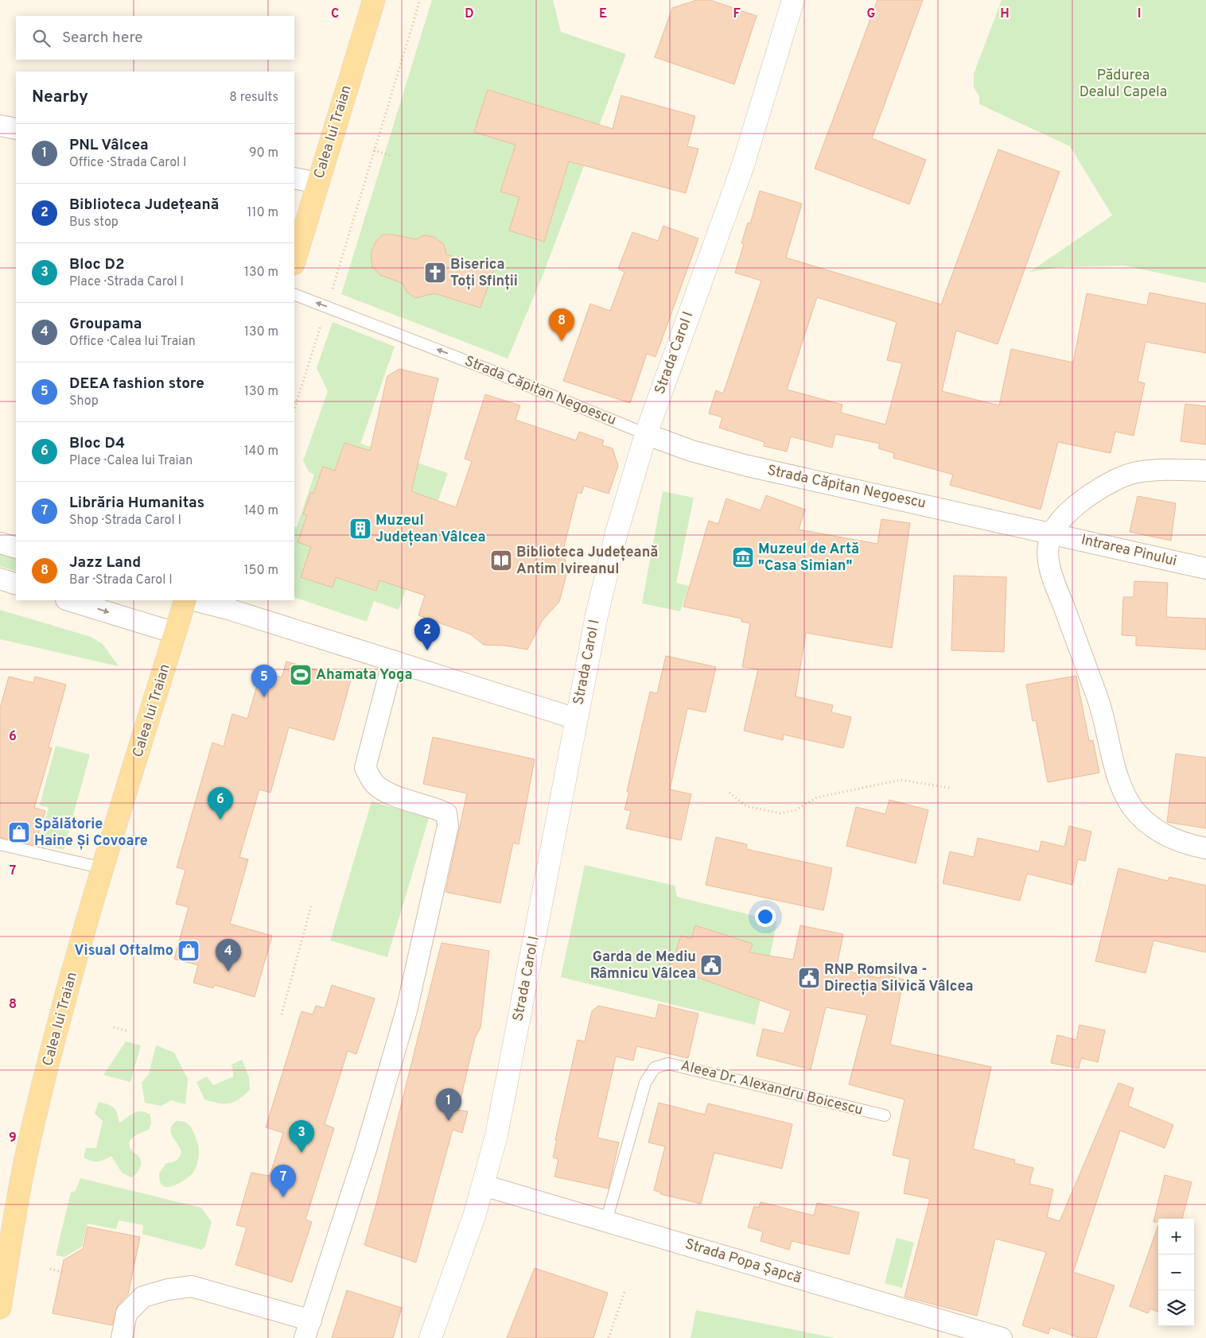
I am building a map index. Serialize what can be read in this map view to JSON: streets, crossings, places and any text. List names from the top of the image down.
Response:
{
  "streets": {
    "main road": ["Calea lui Traian"],
    "street": [
      "Strada Carol I",
      "Strada Căpitan Negoescu",
      "Intrarea Pinului",
      "Strada Popa Șapcă"
    ],
    "lane": ["Aleea Dr. Alexandru Boicescu"]
  },
  "crossings": [
    ["Strada Carol I", "Strada Căpitan Negoescu"],
    ["Strada Carol I", "Strada Popa Șapcă"],
    ["Strada Căpitan Negoescu", "Intrarea Pinului"],
    ["Aleea Dr. Alexandru Boicescu", "Strada Popa Șapcă"]
  ],
  "one_way": ["Strada Căpitan Negoescu"],
  "parks": ["Pădurea Dealul Capela"],
  "places": {
    "church": ["Biserica Toți Sfinții"],
    "building": ["Muzeul Județean Vâlcea"],
    "museum": ["Muzeul de Artă \"Casa Simian\""],
    "library": ["Biblioteca Județeană Antim Ivireanul"],
    "sports": ["Ahamata Yoga"],
    "shop": ["Spălătorie Haine Și Covoare", "Visual Oftalmo"],
    "public building": ["Garda de Mediu Râmnicu Vâlcea", "RNP Romsilva - Direcția Silvică Vâlcea"]
  },
  "page": {
    "search": "Search here",
    "heading": ["Nearby", "8 results"],
    "list": [
      {
        "mark": "1",
        "name": "PNL Vâlcea",
        "note": "Office · Strada Carol I",
        "value": "90 m"
      },
      {
        "mark": "2",
        "name": "Biblioteca Județeană",
        "note": "Bus stop",
        "value": "110 m"
      },
      {
        "mark": "3",
        "name": "Bloc D2",
        "note": "Place · Strada Carol I",
        "value": "130 m"
      },
      {
        "mark": "4",
        "name": "Groupama",
        "note": "Office · Calea lui Traian",
        "value": "130 m"
      },
      {
        "mark": "5",
        "name": "DEEA fashion store",
        "note": "Shop",
        "value": "130 m"
      },
      {
        "mark": "6",
        "name": "Bloc D4",
        "note": "Place · Calea lui Traian",
        "value": "140 m"
      },
      {
        "mark": "7",
        "name": "Librăria Humanitas",
        "note": "Shop · Strada Carol I",
        "value": "140 m"
      },
      {
        "mark": "8",
        "name": "Jazz Land",
        "note": "Bar · Strada Carol I",
        "value": "150 m"
      }
    ],
    "pins": [
      "8",
      "2",
      "5",
      "6",
      "4",
      "1",
      "3",
      "7"
    ],
    "map_buttons": ["+", "−"]
  },
  "grid": {
    "columns": [
      "C",
      "D",
      "E",
      "F",
      "G",
      "H",
      "I"
    ],
    "rows": [
      "6",
      "7",
      "8",
      "9"
    ]
  }
}
